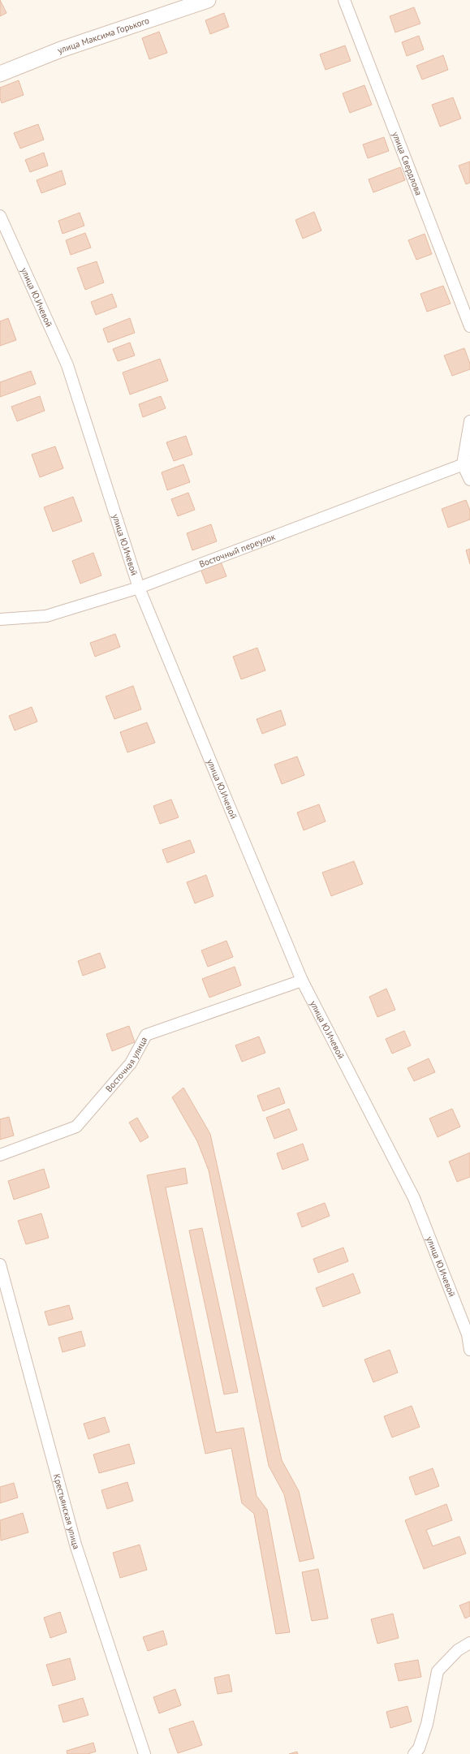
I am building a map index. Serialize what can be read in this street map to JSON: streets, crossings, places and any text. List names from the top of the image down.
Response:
{
  "streets": {
    "street": [
      "улица Максима Горького",
      "улица Свердлова",
      "улица Ю.Ичевой",
      "Восточный переулок",
      "Восточная улица",
      "Крестьянская улица"
    ]
  },
  "crossings": [
    ["улица Ю.Ичевой", "Восточный переулок"],
    ["улица Ю.Ичевой", "Восточная улица"]
  ]
}
